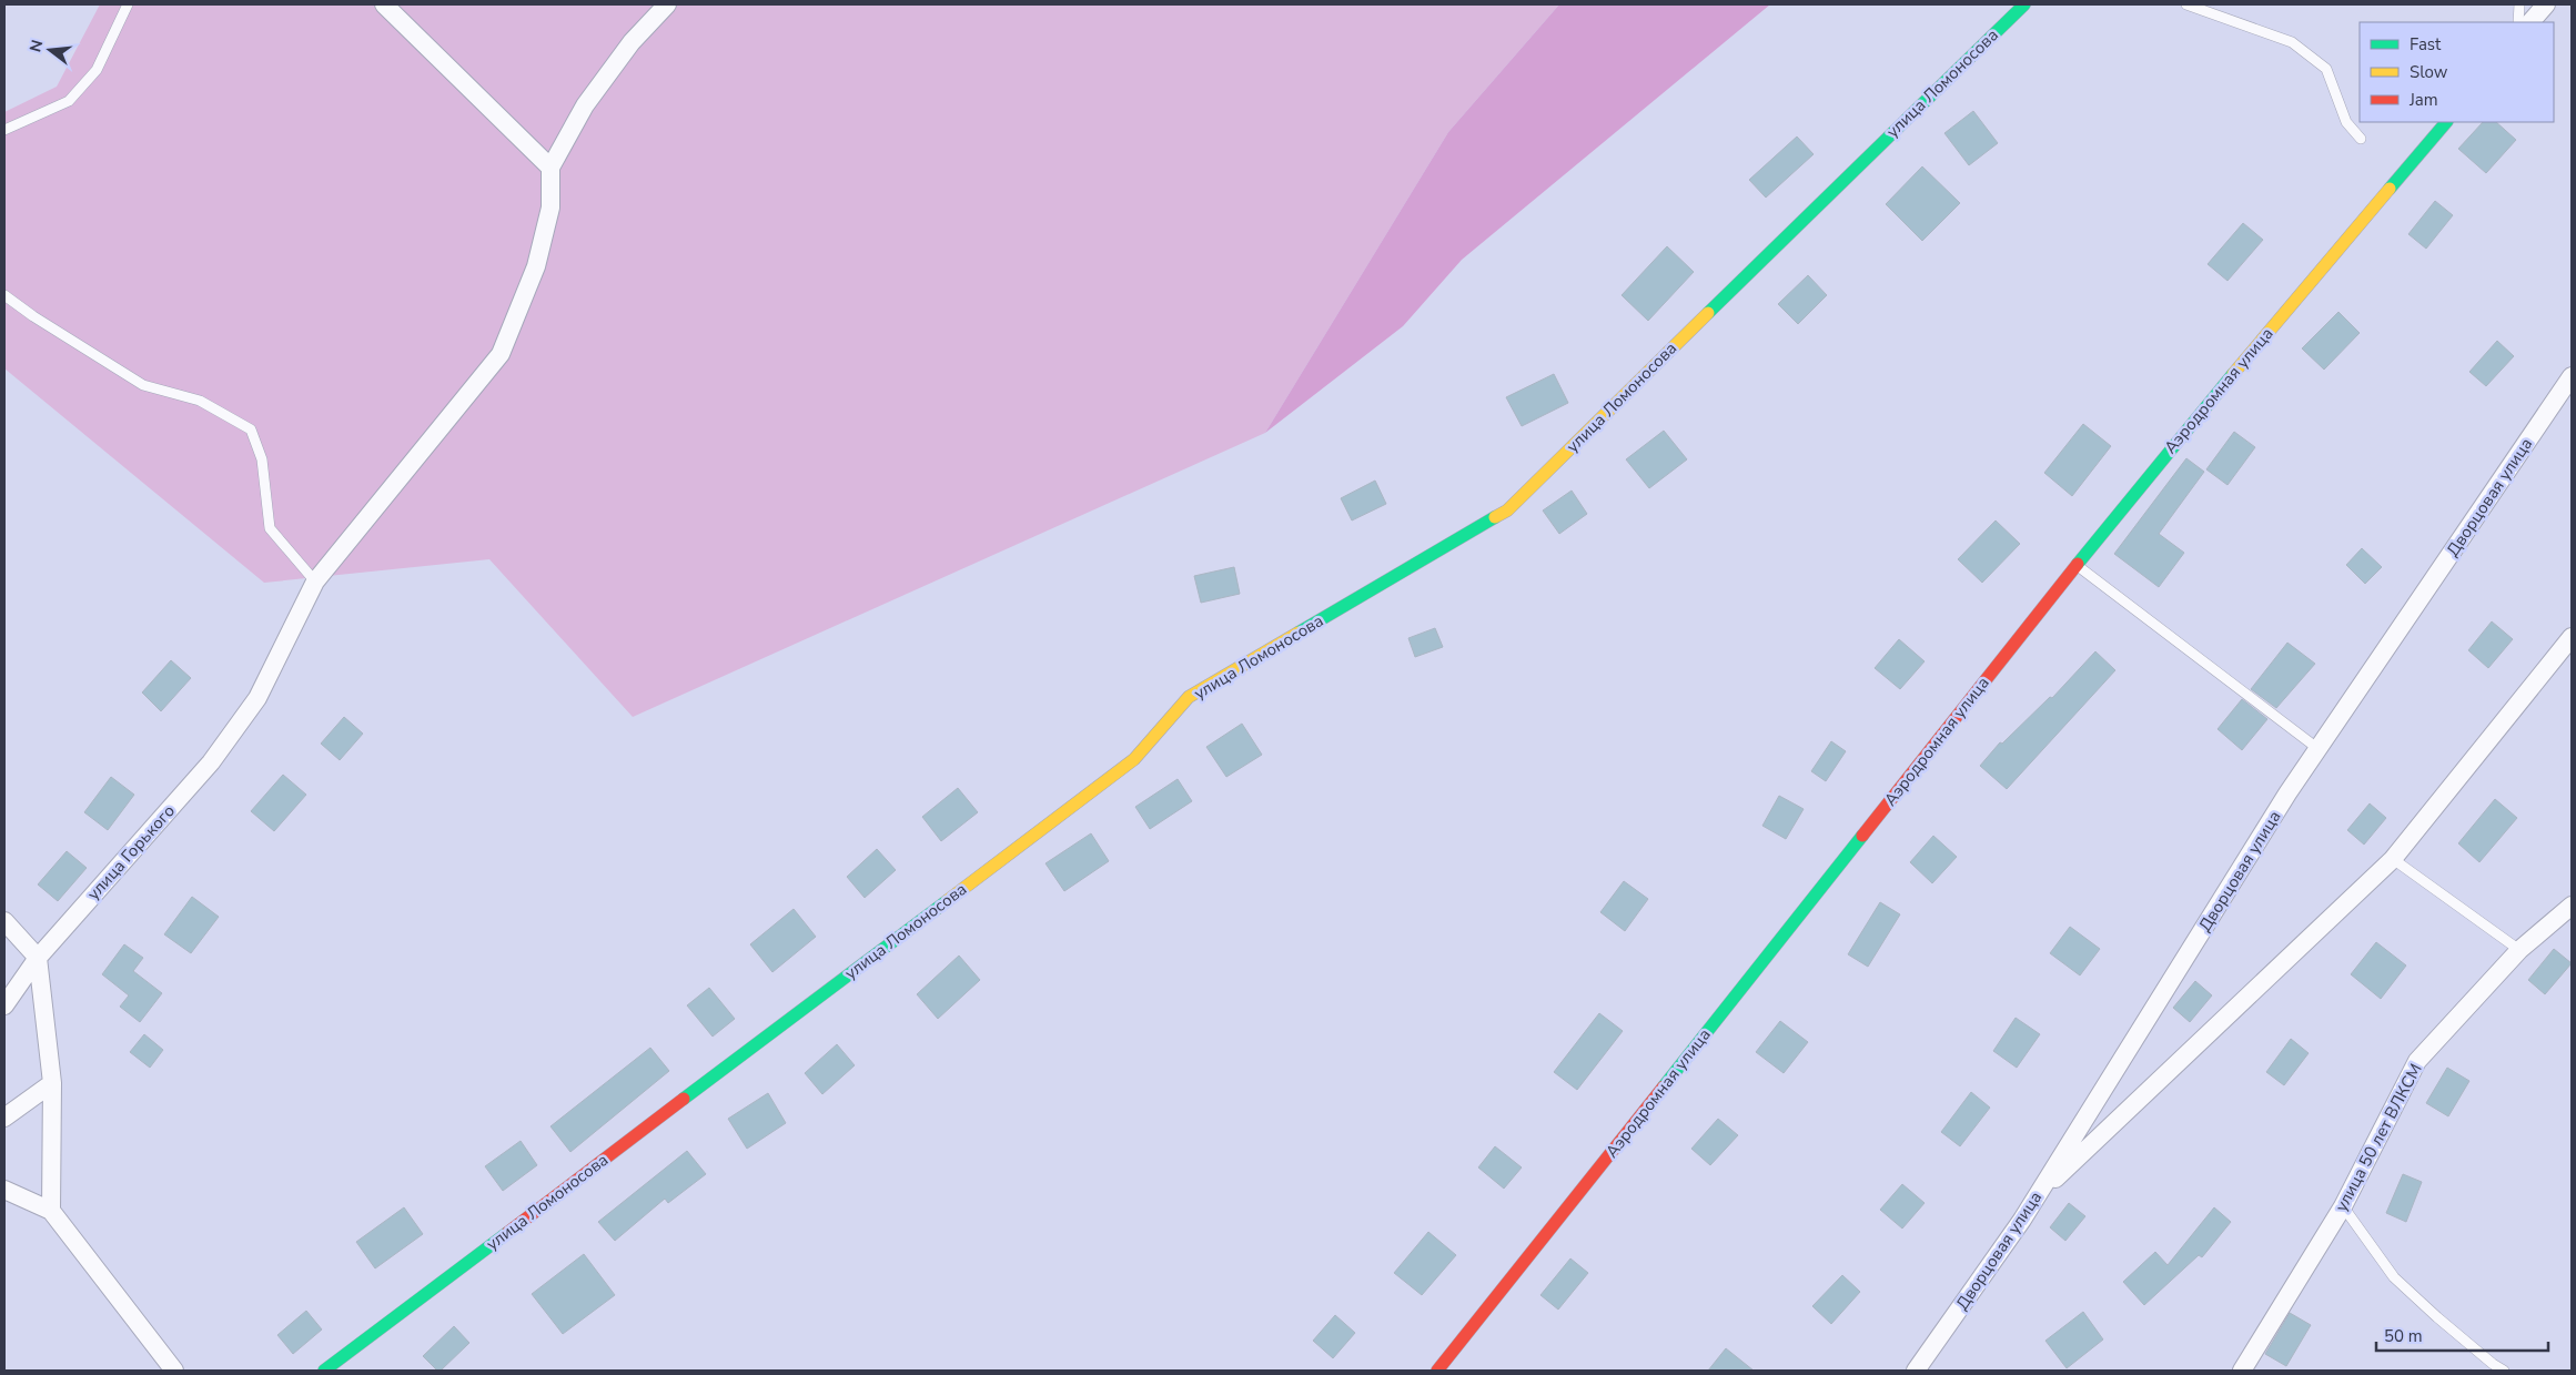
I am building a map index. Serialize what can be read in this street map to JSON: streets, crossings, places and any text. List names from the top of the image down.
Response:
{
  "streets": {
    "street": [
      "улица Ломоносова",
      "Аэродромная улица",
      "Дворцовая улица",
      "улица Горького",
      "улица 50 лет ВЛКСМ"
    ]
  },
  "legend": ["Fast", "Slow", "Jam"],
  "scale_bar": "50 m",
  "north": "left"
}
